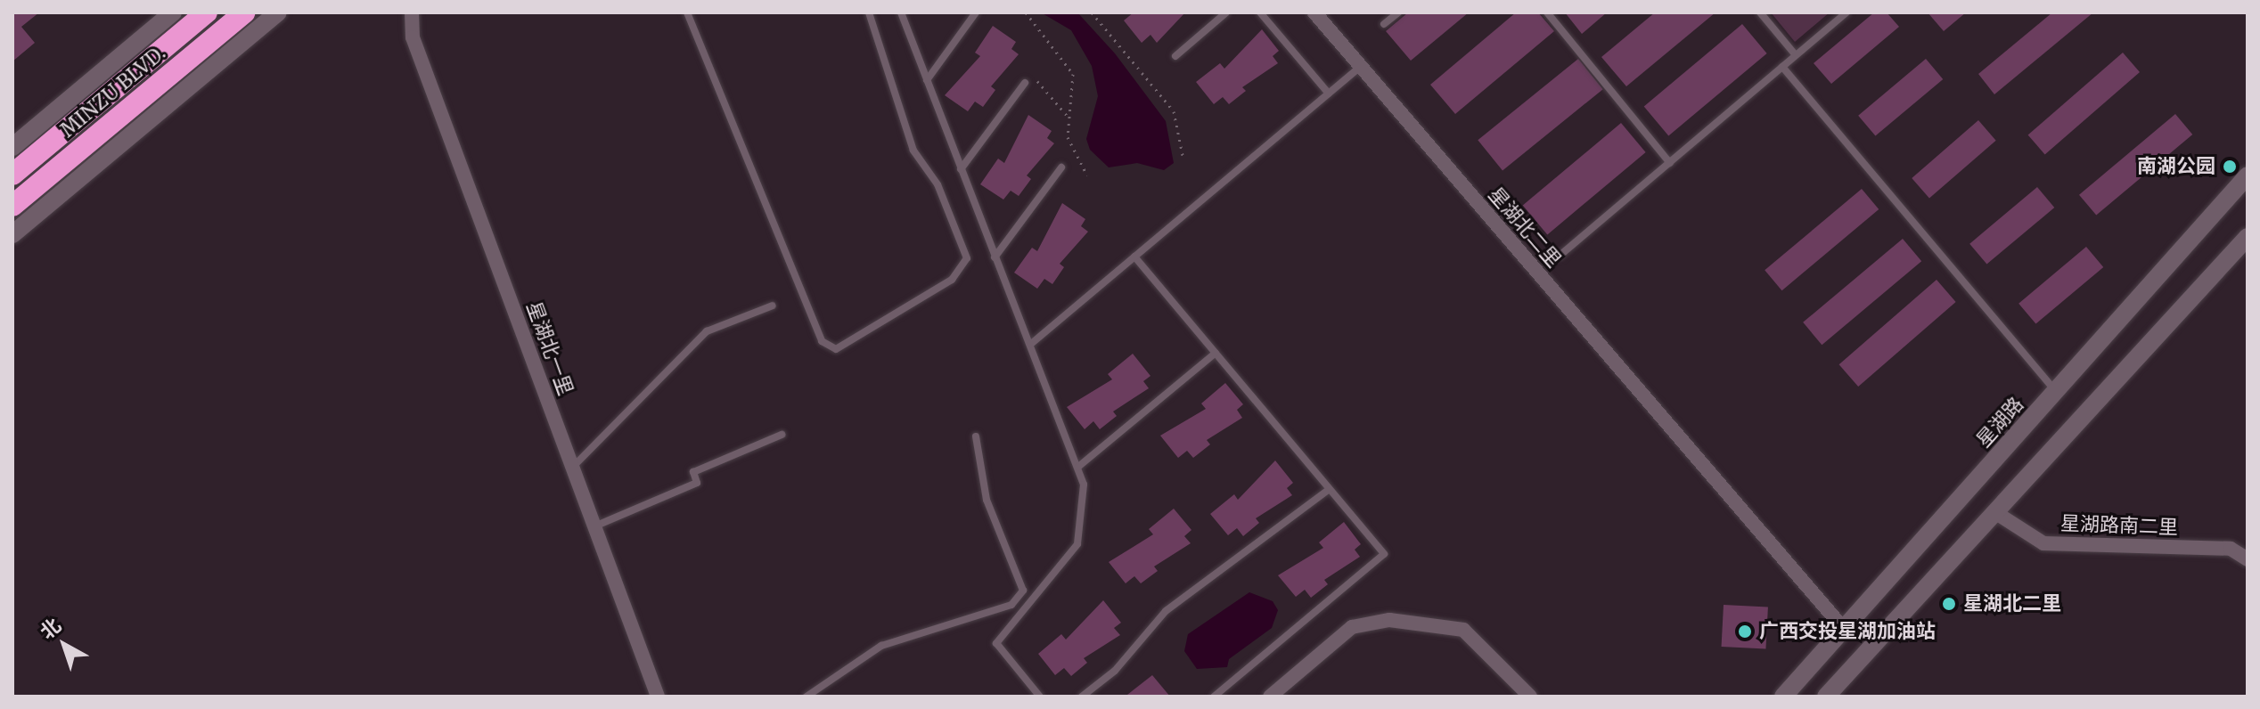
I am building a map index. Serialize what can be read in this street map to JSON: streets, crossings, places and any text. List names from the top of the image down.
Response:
{
  "streets": {
    "highway": ["MINZU BLVD."],
    "main road": ["星湖路"],
    "street": ["星湖北二里", "星湖北一里", "星湖路南二里"]
  },
  "crossings": [
    ["星湖北二里", "星湖路"]
  ],
  "places": ["南湖公园", "星湖北二里", "广西交投星湖加油站"],
  "north": "top left"
}
